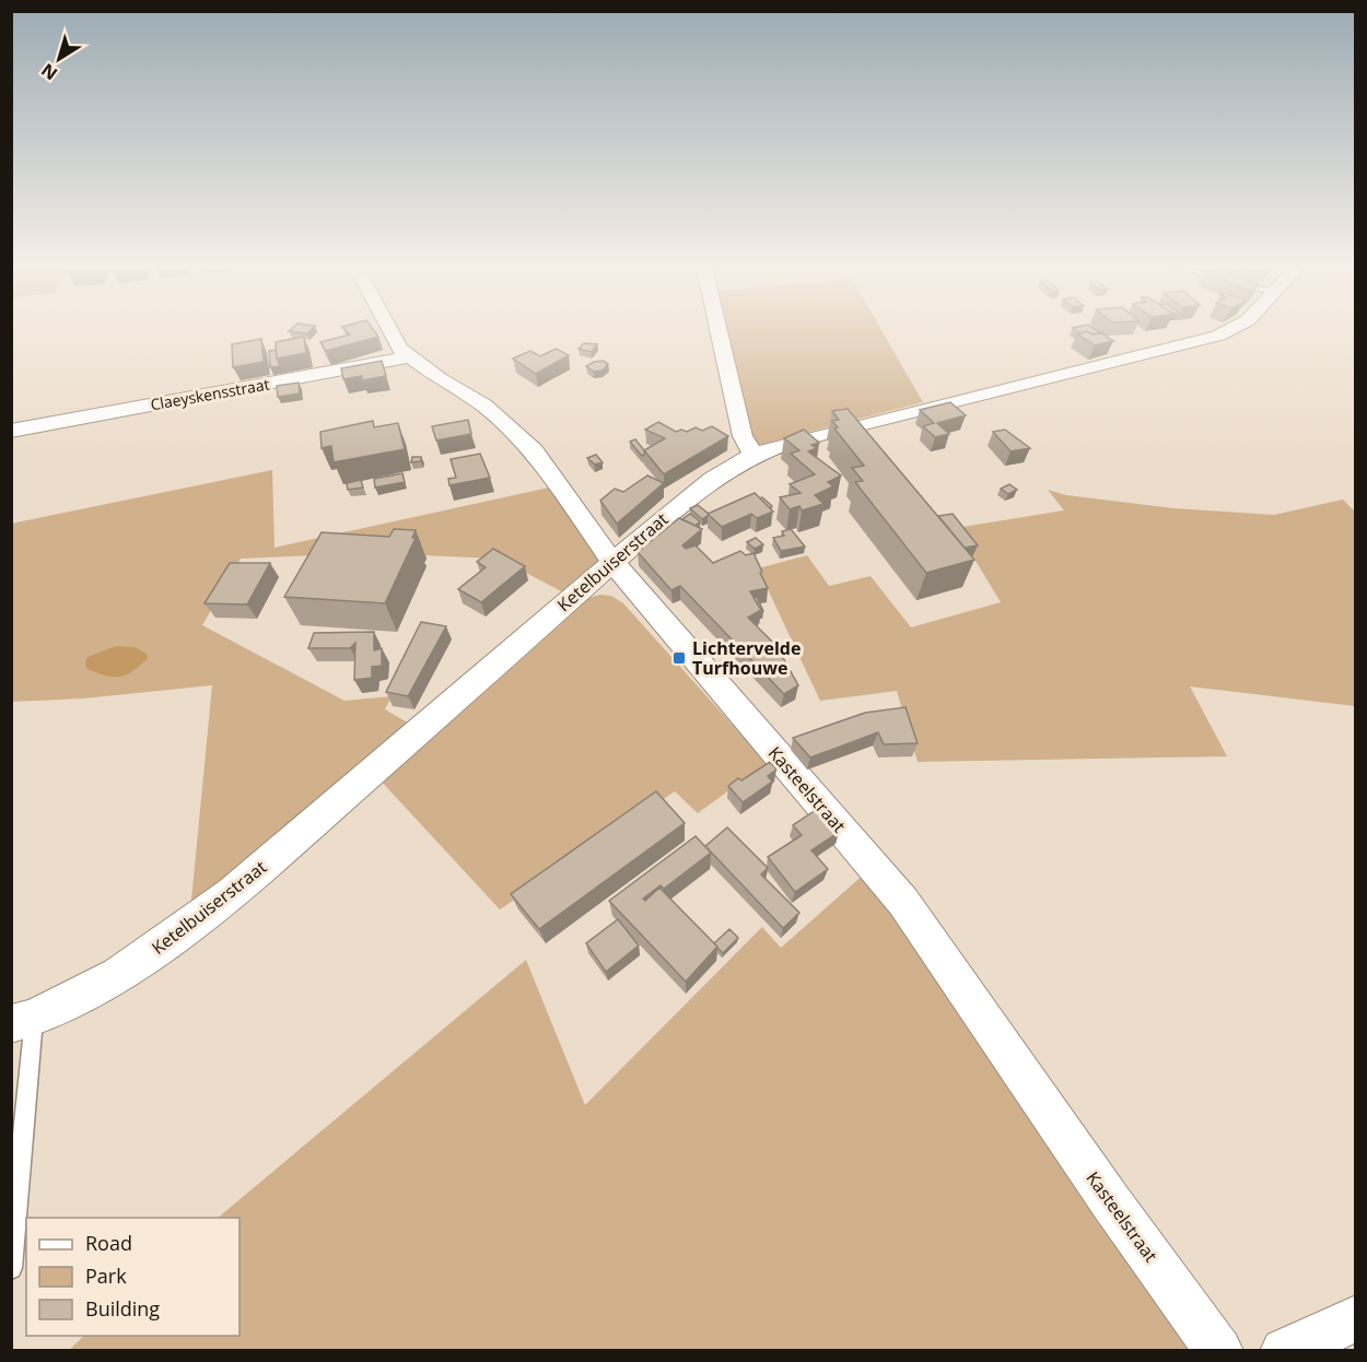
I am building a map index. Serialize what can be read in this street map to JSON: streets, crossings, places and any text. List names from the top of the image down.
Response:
{
  "streets": {
    "street": ["Claeyskensstraat", "Ketelbuiserstraat", "Kasteelstraat"]
  },
  "crossings": [
    ["Claeyskensstraat", "Kasteelstraat"],
    ["Ketelbuiserstraat", "Kasteelstraat"]
  ],
  "places": {
    "transit": ["Lichtervelde Turfhouwe"]
  },
  "legend": ["Road", "Park", "Building"],
  "north": "bottom left"
}
